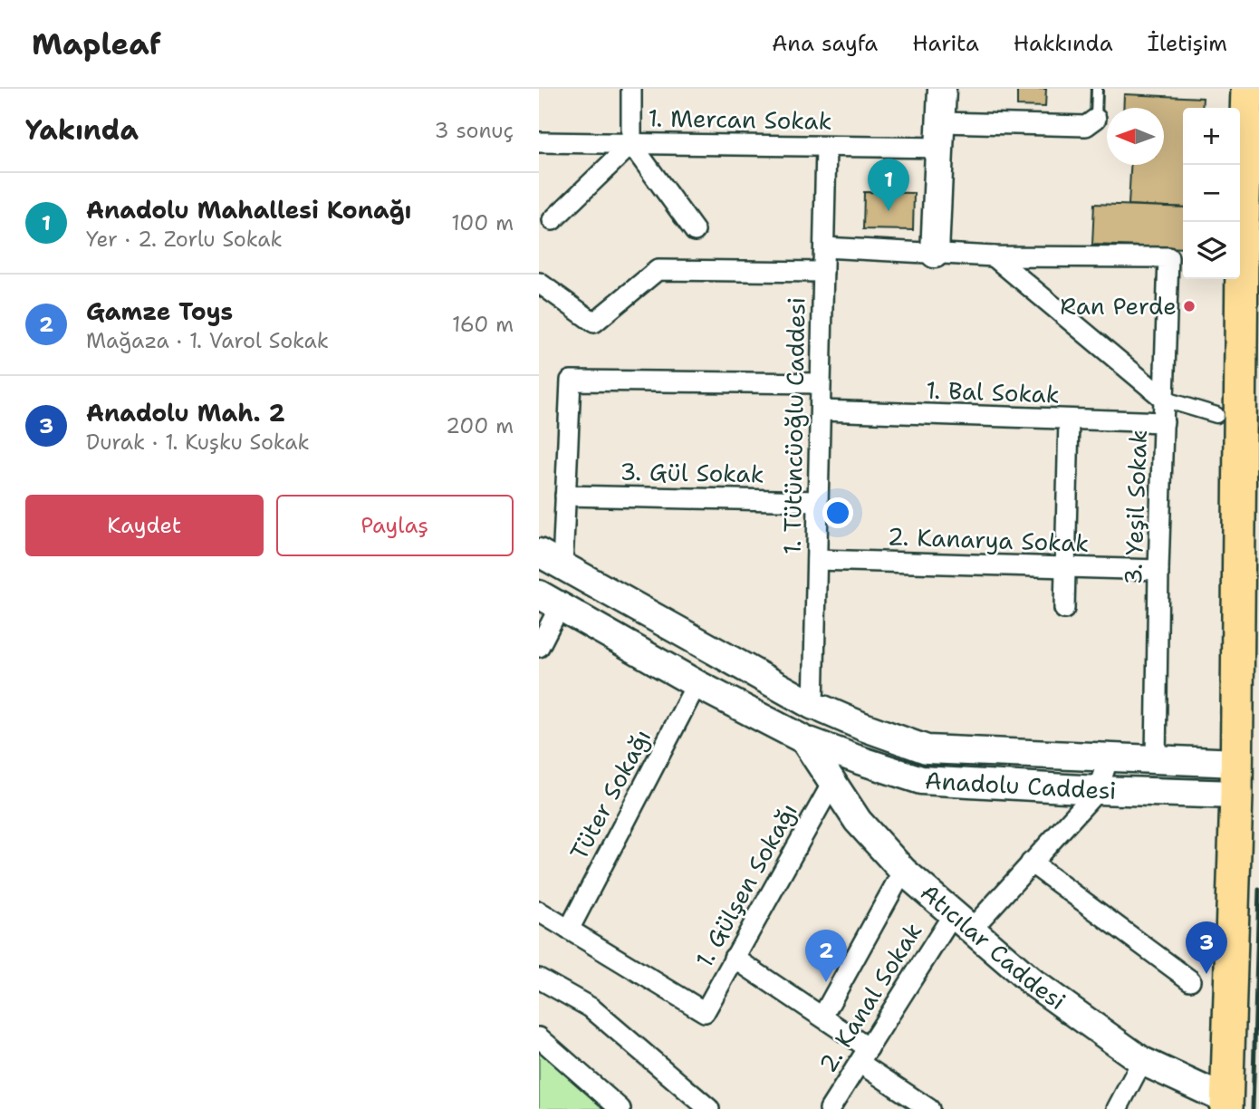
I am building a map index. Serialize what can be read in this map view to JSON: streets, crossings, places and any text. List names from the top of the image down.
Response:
{
  "streets": {
    "main road": ["Anadolu Caddesi", "Atıcılar Caddesi"],
    "street": [
      "1. Mercan Sokak",
      "1. Bal Sokak",
      "1. Tütüncüoğlu Caddesi",
      "3. Gül Sokak",
      "3. Yeşil Sokak",
      "2. Kanarya Sokak",
      "Tüter Sokağı",
      "1. Gülşen Sokağı",
      "2. Kanal Sokak"
    ]
  },
  "crossings": [
    ["1. Mercan Sokak", "1. Tütüncüoğlu Caddesi"],
    ["1. Bal Sokak", "1. Tütüncüoğlu Caddesi"],
    ["1. Bal Sokak", "3. Yeşil Sokak"],
    ["1. Tütüncüoğlu Caddesi", "3. Gül Sokak"],
    ["1. Tütüncüoğlu Caddesi", "2. Kanarya Sokak"],
    ["1. Tütüncüoğlu Caddesi", "Anadolu Caddesi"],
    ["3. Yeşil Sokak", "2. Kanarya Sokak"],
    ["3. Yeşil Sokak", "Anadolu Caddesi"],
    ["Anadolu Caddesi", "Atıcılar Caddesi"],
    ["Anadolu Caddesi", "2. Kanal Sokak"],
    ["Tüter Sokağı", "1. Gülşen Sokağı"],
    ["Tüter Sokağı", "Atıcılar Caddesi"],
    ["1. Gülşen Sokağı", "Atıcılar Caddesi"],
    ["Atıcılar Caddesi", "2. Kanal Sokak"]
  ],
  "places": ["Ran Perde"],
  "north": "left",
  "page": {
    "header": "Mapleaf",
    "nav": [
      "Ana sayfa",
      "Harita",
      "Hakkında",
      "İletişim"
    ],
    "heading": ["Yakında", "3 sonuç"],
    "map_buttons": ["+", "−"],
    "pins": ["1", "3", "2"],
    "list": [
      {
        "mark": "1",
        "name": "Anadolu Mahallesi Konağı",
        "note": "Yer · 2. Zorlu Sokak",
        "value": "100 m"
      },
      {
        "mark": "2",
        "name": "Gamze Toys",
        "note": "Mağaza · 1. Varol Sokak",
        "value": "160 m"
      },
      {
        "mark": "3",
        "name": "Anadolu Mah. 2",
        "note": "Durak · 1. Kuşku Sokak",
        "value": "200 m"
      }
    ],
    "buttons": ["Kaydet", "Paylaş"]
  }
}
